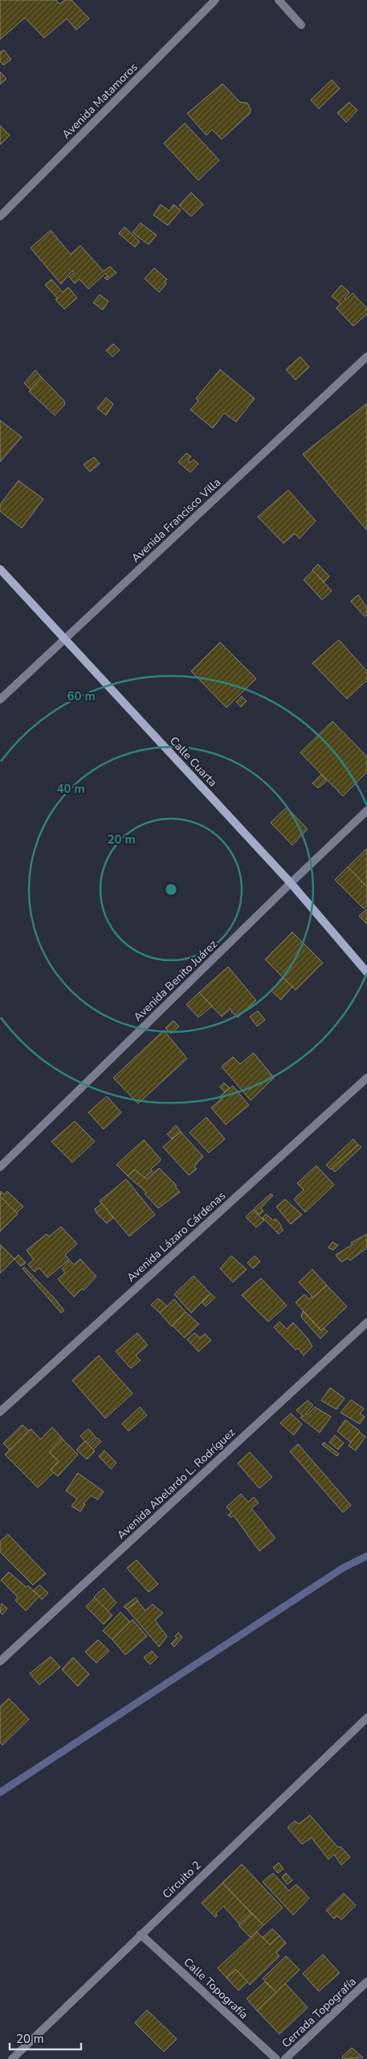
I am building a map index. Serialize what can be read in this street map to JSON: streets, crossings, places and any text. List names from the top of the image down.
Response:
{
  "streets": {
    "street": [
      "Avenida Matamoros",
      "Avenida Francisco Villa",
      "Calle Cuarta",
      "Avenida Benito Juárez",
      "Avenida Lázaro Cárdenas",
      "Avenida Abelardo L. Rodríguez",
      "Circuito 2",
      "Calle Topografía",
      "Cerrada Topografía"
    ]
  },
  "crossings": [
    ["Avenida Francisco Villa", "Calle Cuarta"],
    ["Calle Cuarta", "Avenida Benito Juárez"],
    ["Circuito 2", "Calle Topografía"]
  ],
  "scale_bar": "20 m",
  "rings": ["60 m", "40 m", "20 m"]
}
